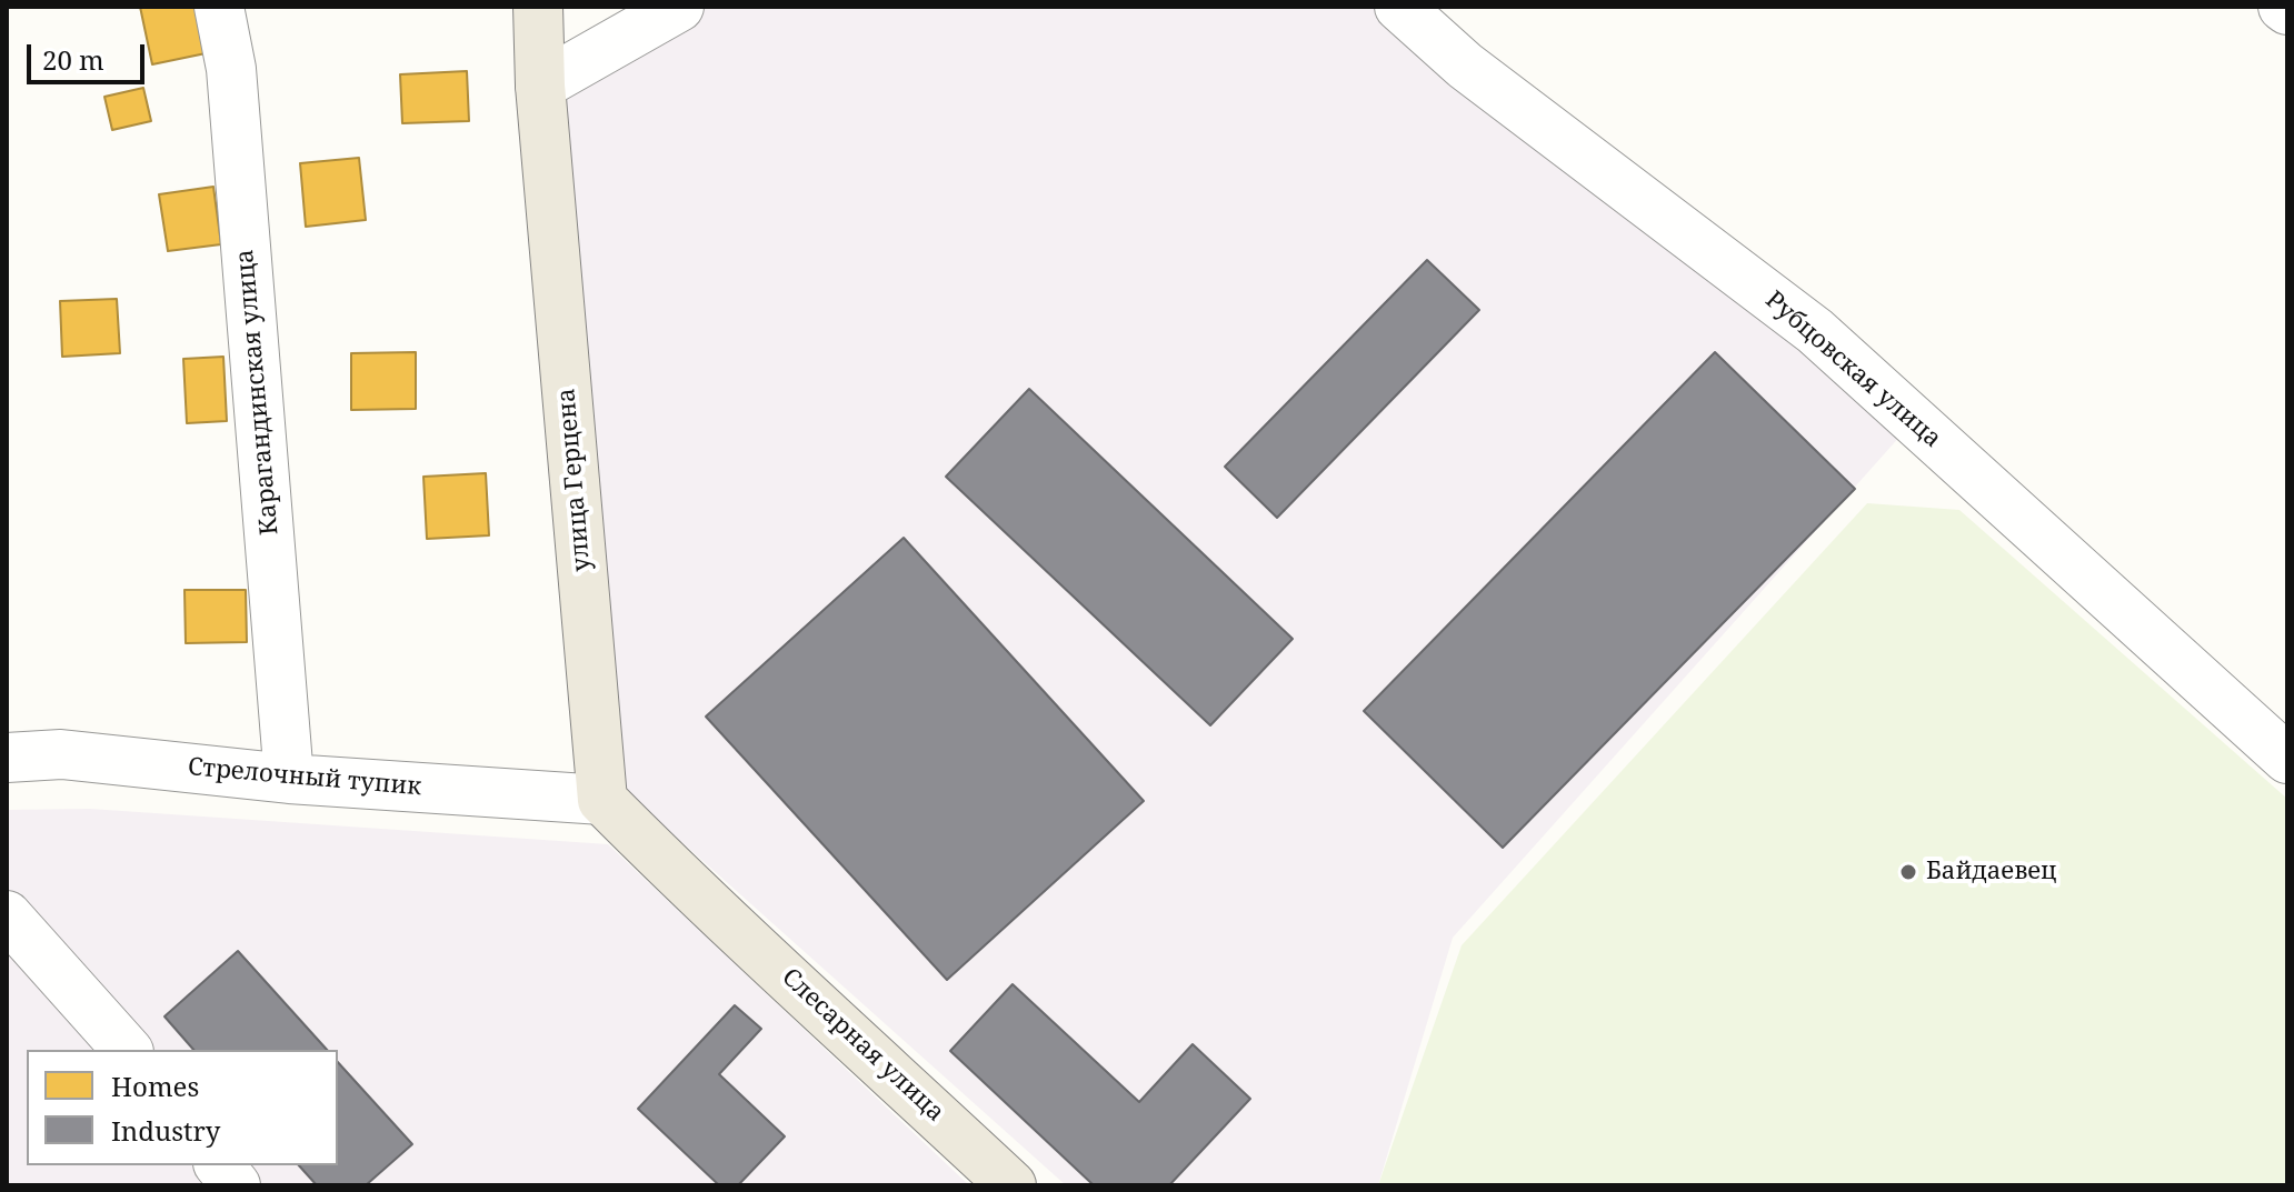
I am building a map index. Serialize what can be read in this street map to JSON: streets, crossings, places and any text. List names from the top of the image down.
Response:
{
  "streets": {
    "main road": ["улица Герцена", "Слесарная улица"],
    "street": ["Рубцовская улица", "Карагандинская улица", "Стрелочный тупик"]
  },
  "crossings": [
    ["Карагандинская улица", "Стрелочный тупик"],
    ["улица Герцена", "Стрелочный тупик"],
    ["улица Герцена", "Слесарная улица"],
    ["Стрелочный тупик", "Слесарная улица"]
  ],
  "places": ["Байдаевец"],
  "legend": ["Homes", "Industry"],
  "scale_bar": "20 m"
}
